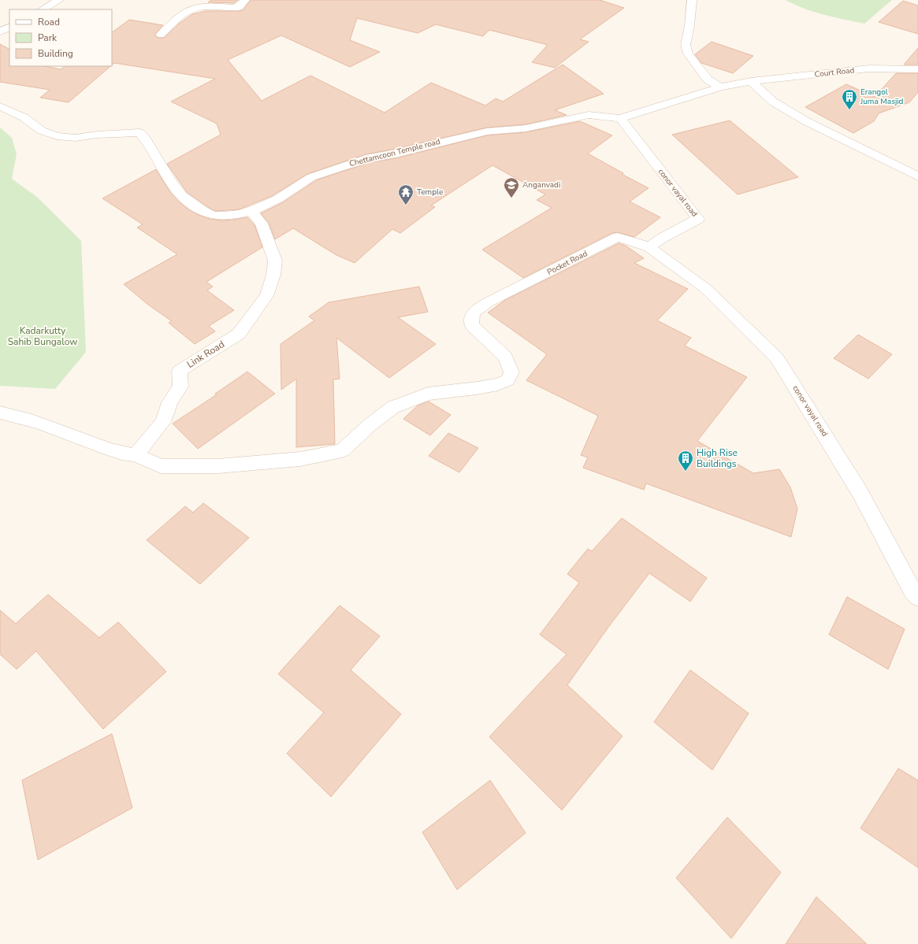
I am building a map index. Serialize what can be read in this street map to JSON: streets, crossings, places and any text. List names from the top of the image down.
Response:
{
  "streets": {
    "street": [
      "Court Road",
      "Chettamcoon Temple road",
      "conor vayal road",
      "Pocket Road",
      "Link Road"
    ]
  },
  "crossings": [
    ["Chettamcoon Temple road", "conor vayal road"],
    ["Chettamcoon Temple road", "Link Road"],
    ["conor vayal road", "Pocket Road"],
    ["Pocket Road", "Link Road"]
  ],
  "parks": ["Kadarkutty Sahib Bungalow"],
  "places": {
    "building": ["Erangol Juma Masjid", "High Rise Buildings"],
    "school or university": ["Anganvadi"],
    "temple": ["Temple"]
  },
  "legend": ["Road", "Park", "Building"]
}
